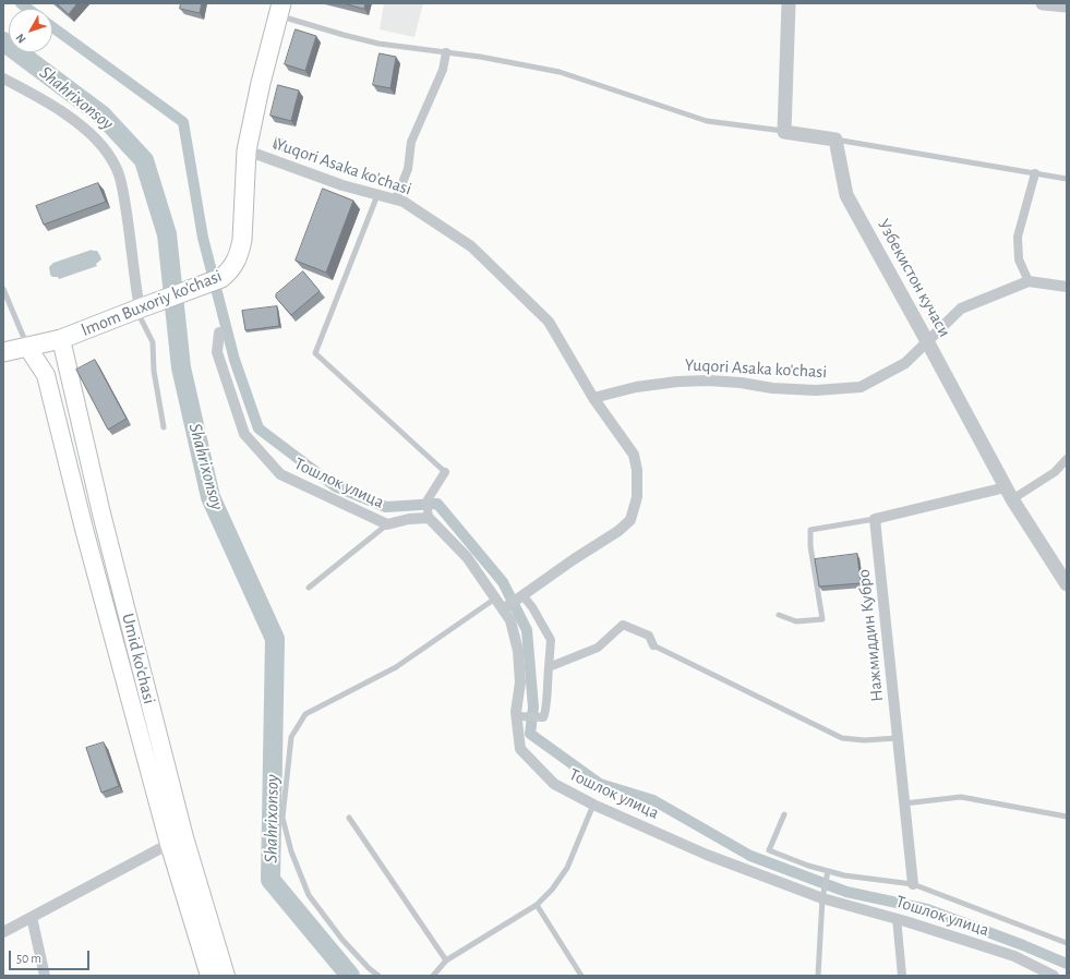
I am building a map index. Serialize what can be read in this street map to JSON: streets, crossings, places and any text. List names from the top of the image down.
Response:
{
  "streets": {
    "highway": ["lmom Buxoriy ko'chasi"],
    "main road": ["Umid ko'chasi"],
    "street": [
      "Yuqori Asaka ko'chasi",
      "Узбекистон кучаси",
      "Тошлок улица",
      "Нажмиддин Кубро"
    ]
  },
  "crossings": [
    ["Yuqori Asaka ko'chasi", "Узбекистон кучаси"],
    ["Yuqori Asaka ko'chasi", "lmom Buxoriy ko'chasi"],
    ["lmom Buxoriy ko'chasi", "Umid ko'chasi"]
  ],
  "water": ["Shahrixonsoy"],
  "scale_bar": "50 m",
  "north": "bottom left"
}
